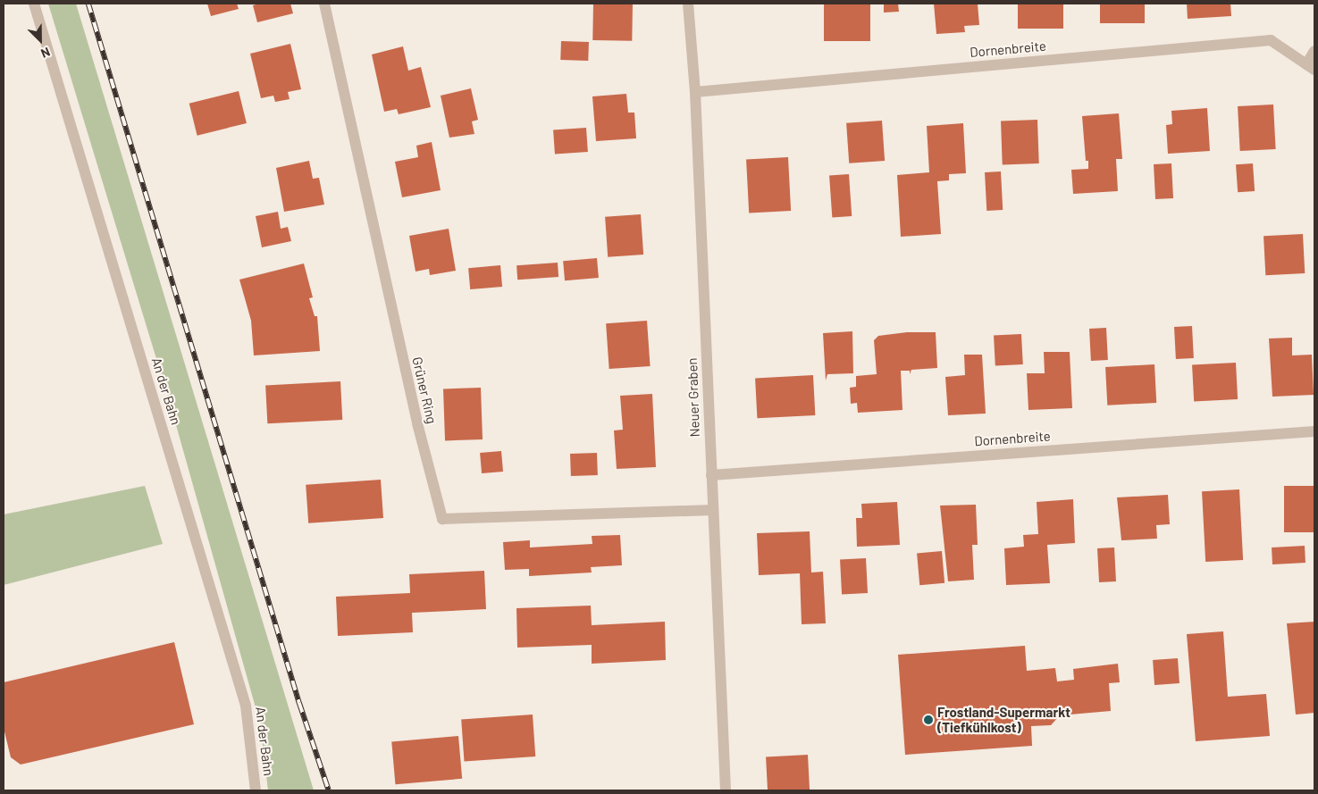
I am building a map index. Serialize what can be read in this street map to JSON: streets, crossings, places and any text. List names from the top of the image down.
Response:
{
  "streets": {
    "street": [
      "Dornenbreite",
      "Grüner Ring",
      "An der Bahn",
      "Neuer Graben"
    ]
  },
  "crossings": [
    ["Dornenbreite", "Neuer Graben"],
    ["Grüner Ring", "Neuer Graben"]
  ],
  "places": ["Frostland-Supermarkt (Tiefkühlkost)"],
  "north": "bottom right"
}
